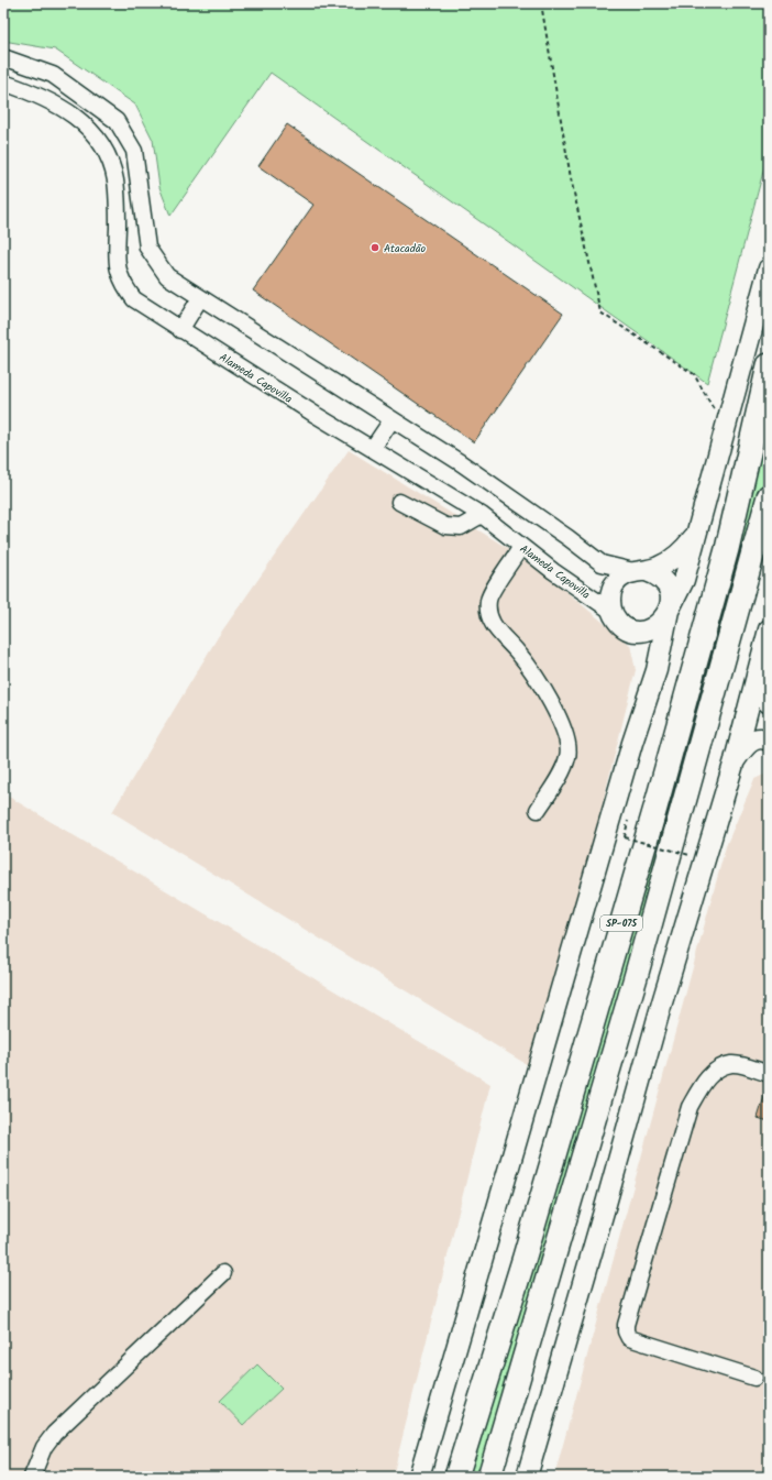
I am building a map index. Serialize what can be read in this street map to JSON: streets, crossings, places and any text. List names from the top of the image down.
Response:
{
  "streets": {
    "highway": ["SP-075"],
    "street": ["Alameda Capovilla"]
  },
  "places": ["Atacadão"]
}
